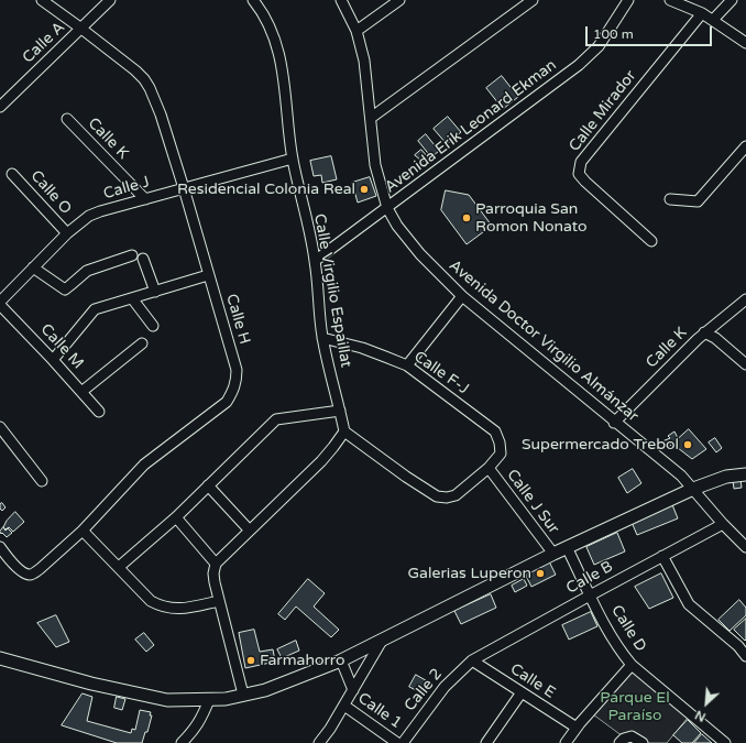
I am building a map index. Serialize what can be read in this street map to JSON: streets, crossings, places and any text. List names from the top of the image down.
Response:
{
  "streets": {
    "street": [
      "Calle A",
      "Calle Mirador",
      "Avenida Erik Leonard Ekman",
      "Calle K",
      "Calle J",
      "Calle O",
      "Calle Virgilio Espaillat",
      "Calle H",
      "Avenida Doctor Virgilio Almánzar",
      "Calle M",
      "Calle F-J",
      "Calle J Sur",
      "Calle B",
      "Calle D",
      "Calle E",
      "Calle 2",
      "Calle 1"
    ]
  },
  "crossings": [
    ["Calle A", "Calle H"],
    ["Avenida Erik Leonard Ekman", "Calle Virgilio Espaillat"],
    ["Avenida Erik Leonard Ekman", "Avenida Doctor Virgilio Almánzar"],
    ["Calle K", "Calle J"],
    ["Calle K", "Avenida Doctor Virgilio Almánzar"],
    ["Calle J", "Calle O"],
    ["Calle J", "Calle Virgilio Espaillat"],
    ["Calle J", "Calle H"],
    ["Calle J", "Calle M"],
    ["Calle Virgilio Espaillat", "Calle F-J"],
    ["Calle F-J", "Calle J Sur"],
    ["Calle B", "Calle D"],
    ["Calle B", "Calle E"],
    ["Calle B", "Calle 2"],
    ["Calle E", "Calle 2"]
  ],
  "parks": ["Parque El Paraíso"],
  "places": [
    "Residencial Colonia Real",
    "Parroquia San Romon Nonato",
    "Supermercado Trebol",
    "Galerias Luperon",
    "Farmahorro"
  ],
  "scale_bar": "100 m",
  "north": "bottom left"
}
